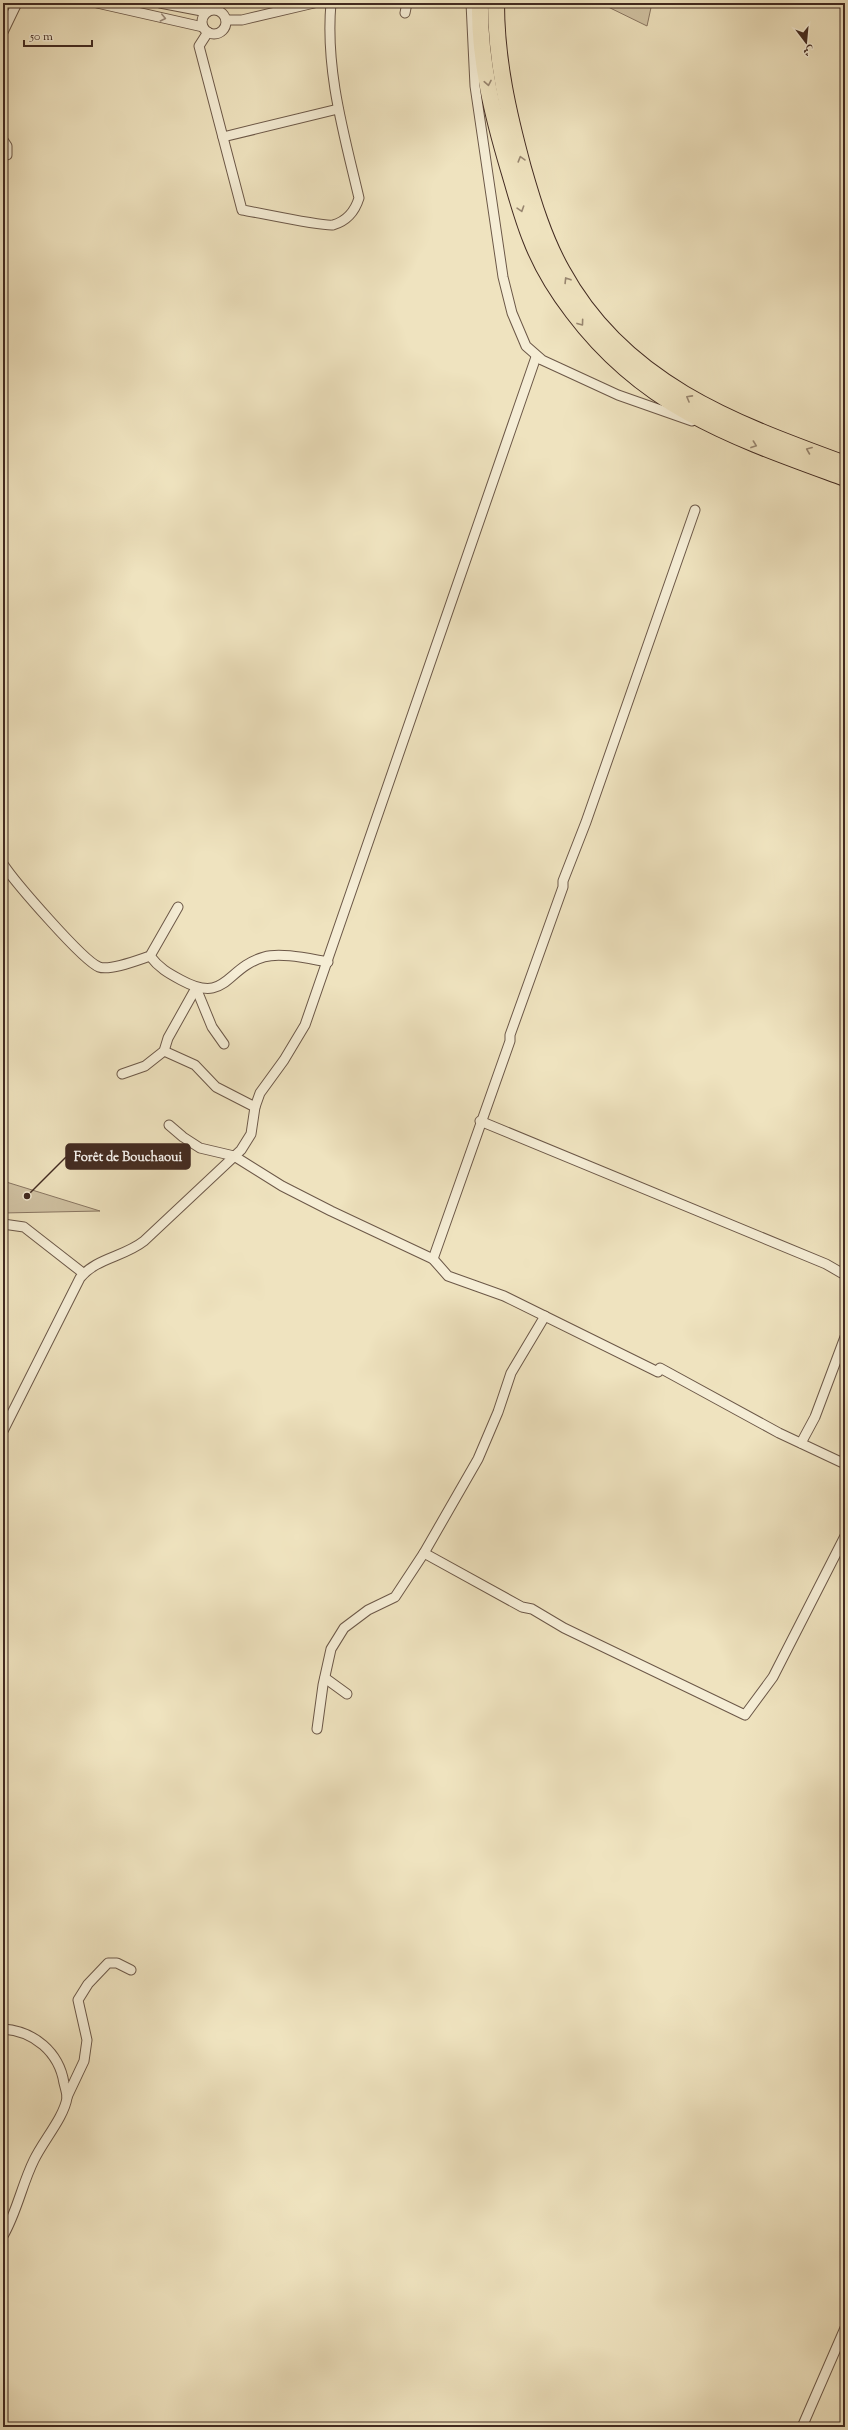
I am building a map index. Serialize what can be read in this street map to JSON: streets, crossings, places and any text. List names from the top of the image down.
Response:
{
  "places": ["Forêt de Bouchaoui"],
  "scale_bar": "50 m",
  "north": "bottom"
}
